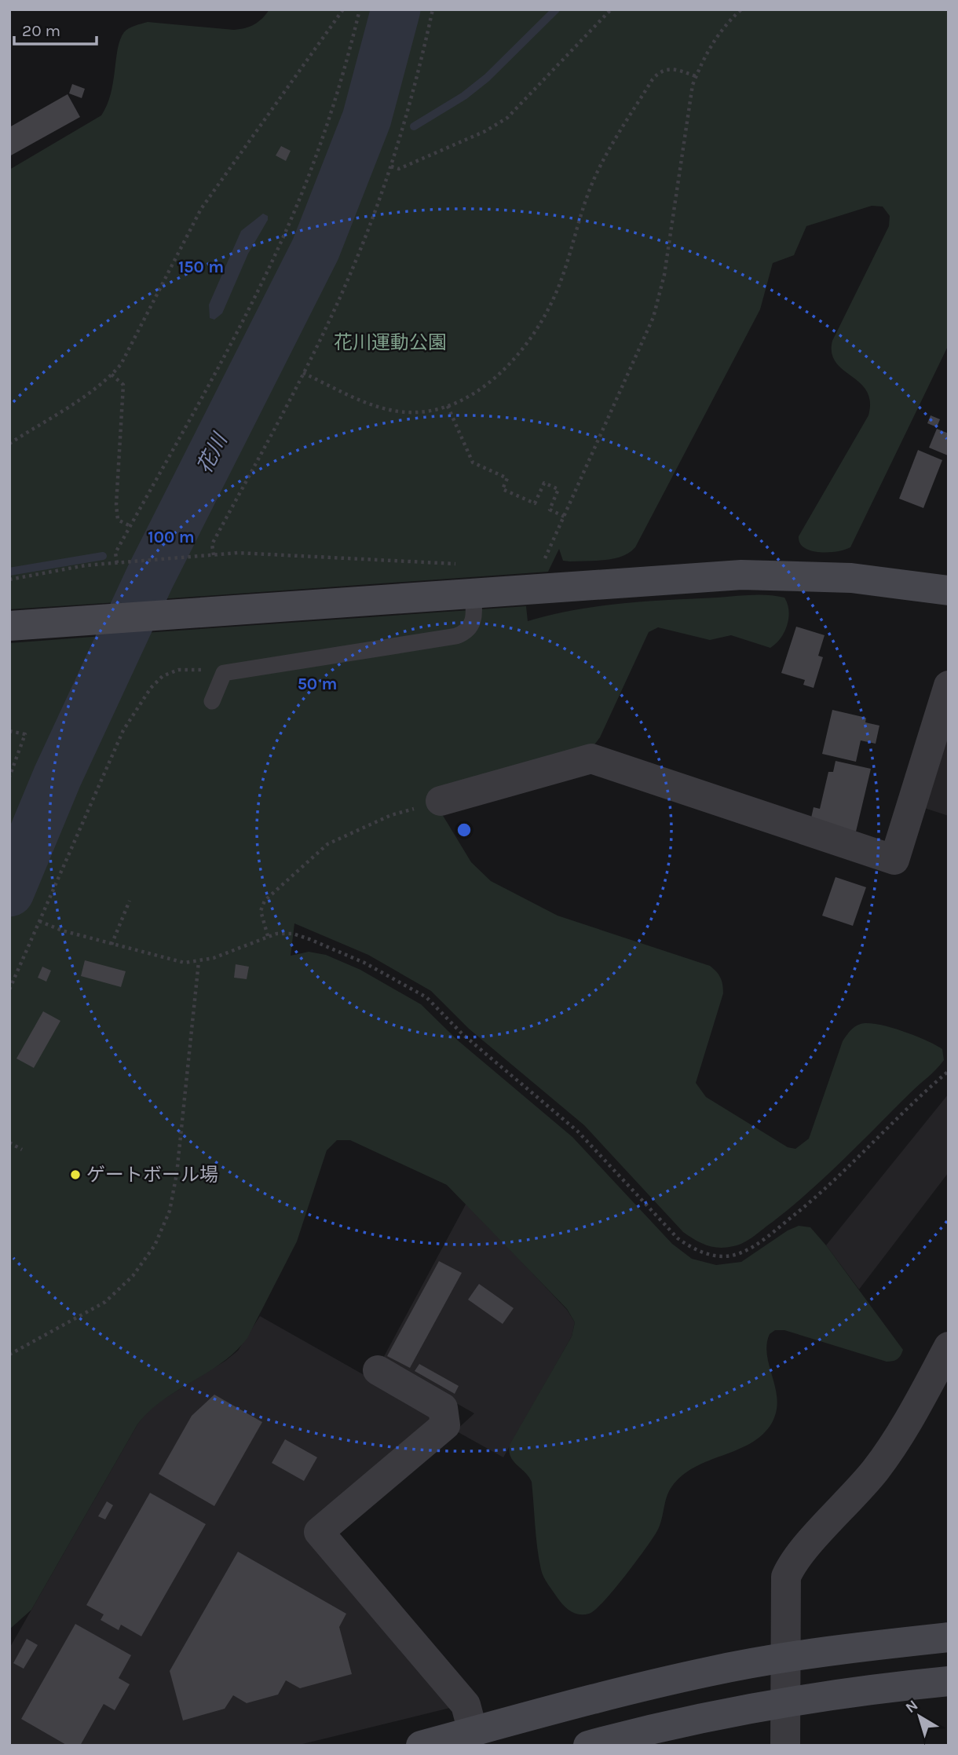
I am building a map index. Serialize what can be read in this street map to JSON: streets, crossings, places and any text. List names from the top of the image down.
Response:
{
  "water": ["花川"],
  "parks": ["花川運動公園"],
  "places": ["ゲートボール場"],
  "scale_bar": "20 m",
  "north": "top left",
  "rings": ["150 m", "100 m", "50 m"]
}
